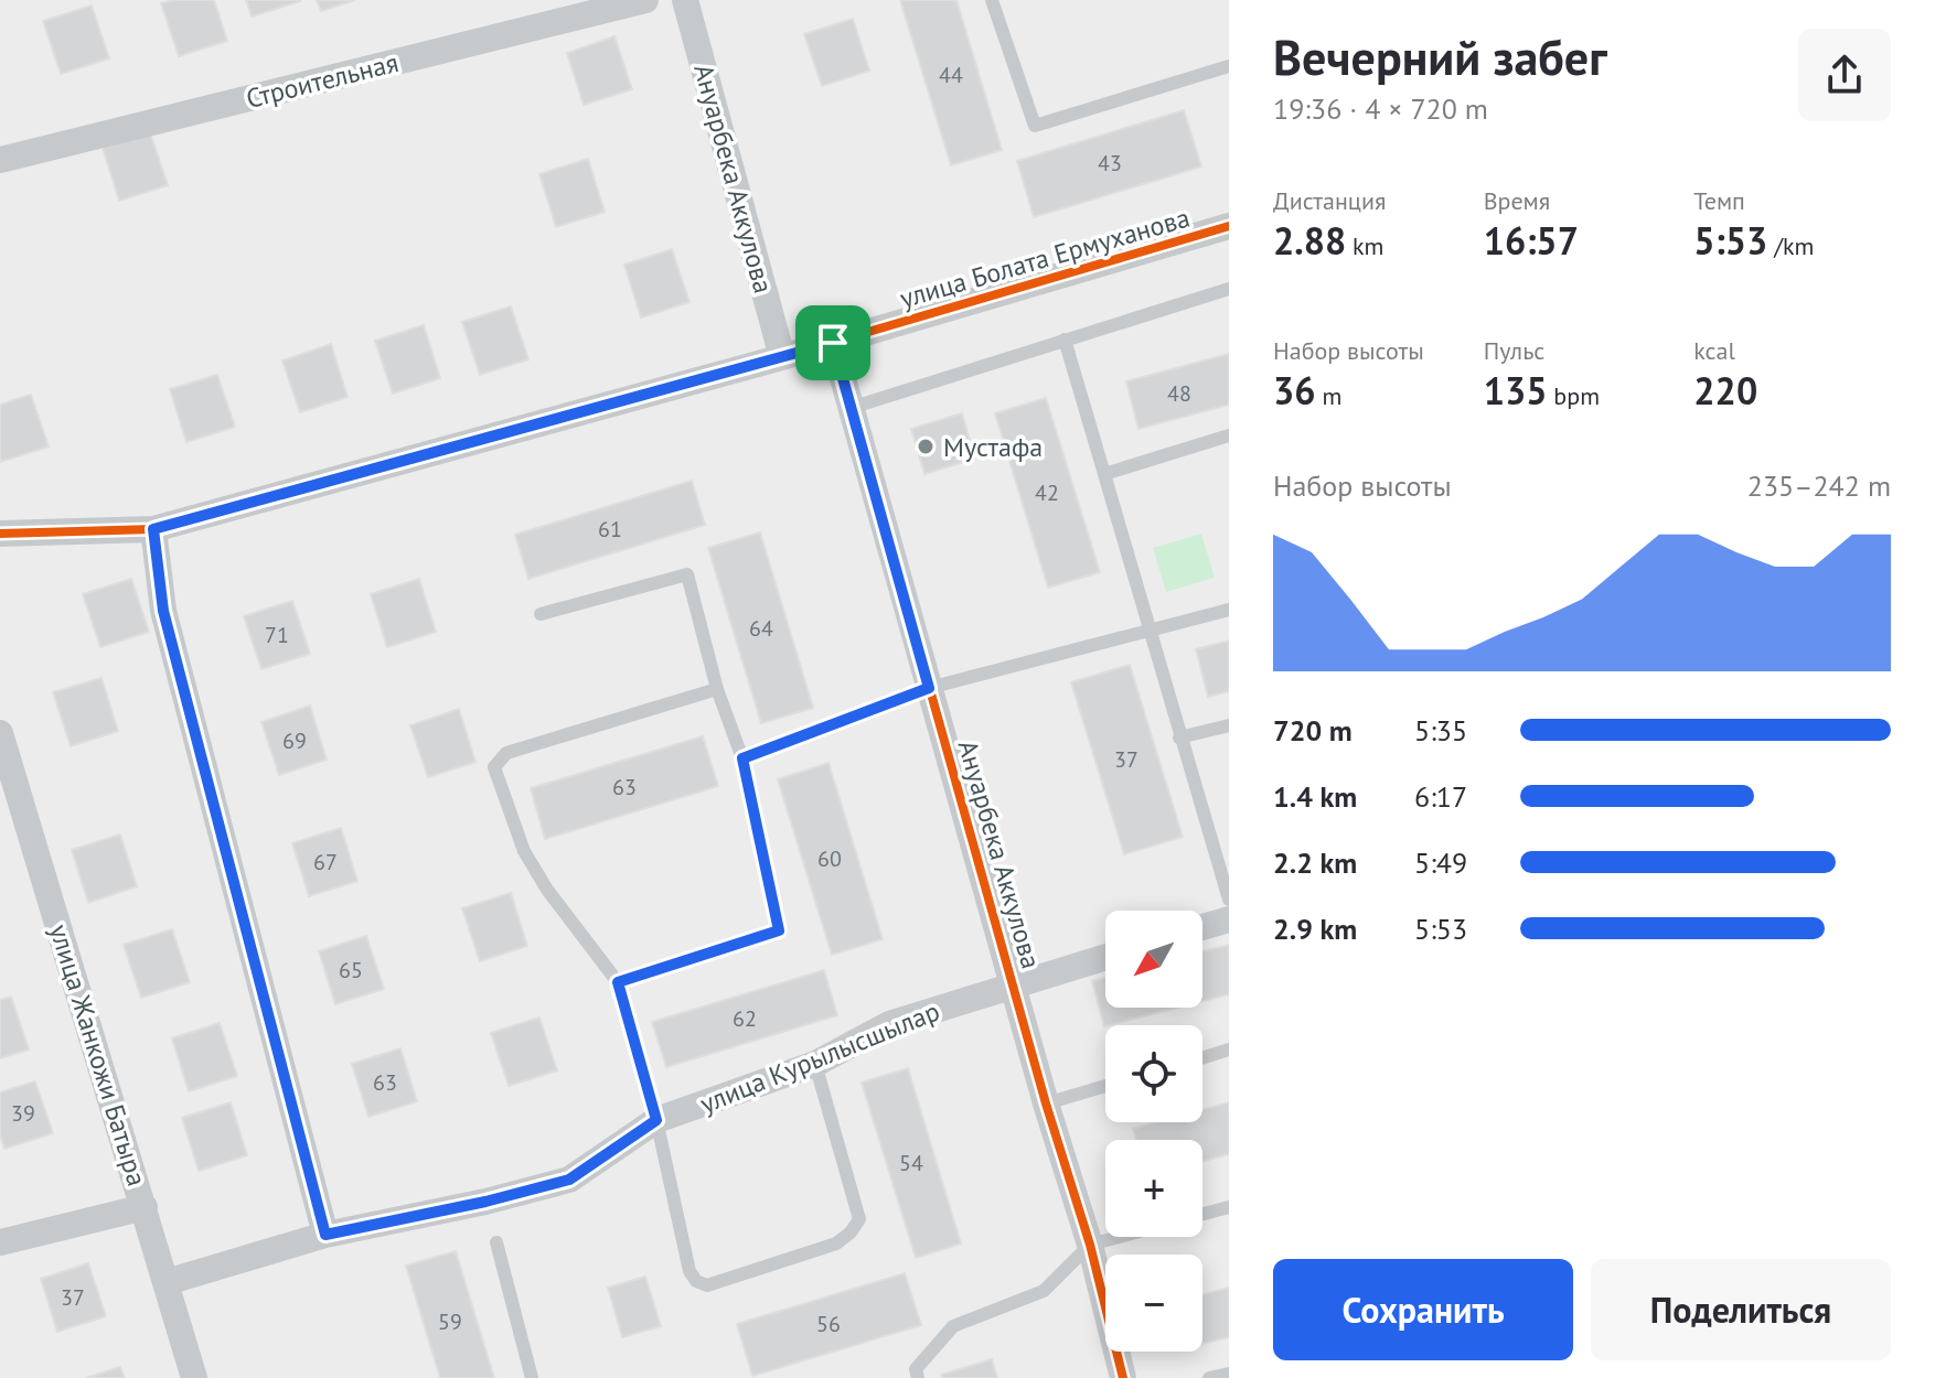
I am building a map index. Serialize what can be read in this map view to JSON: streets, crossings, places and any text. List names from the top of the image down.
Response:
{
  "streets": {
    "street": [
      "Строительная",
      "Ануарбека Аккулова",
      "улица Болата Ермуханова",
      "улица Жанкожи Батыра",
      "улица Курылысшылар"
    ]
  },
  "crossings": [
    ["Ануарбека Аккулова", "улица Болата Ермуханова"],
    ["Ануарбека Аккулова", "улица Курылысшылар"],
    ["улица Жанкожи Батыра", "улица Курылысшылар"]
  ],
  "places": ["Мустафа"],
  "house_numbers": [
    "44",
    "43",
    "48",
    "42",
    "61",
    "64",
    "71",
    "69",
    "37",
    "63",
    "60",
    "67",
    "65",
    "62",
    "63",
    "39",
    "54",
    "37",
    "59",
    "56"
  ],
  "north": "bottom left",
  "page": {
    "heading": ["Вечерний забег", "19:36 · 4 × 720 m"],
    "stats": [
      ["Дистанция", "2.88 km"],
      ["Время", "16:57"],
      ["Темп", "5:53 /km"],
      ["Набор высоты", "36 m"],
      ["Пульс", "135 bpm"],
      ["kcal", "220"]
    ],
    "chart": ["Набор высоты", "235–242 m"],
    "list": [
      {
        "name": "720 m",
        "note": "5:35"
      },
      {
        "name": "1.4 km",
        "note": "6:17"
      },
      {
        "name": "2.2 km",
        "note": "5:49"
      },
      {
        "name": "2.9 km",
        "note": "5:53"
      }
    ],
    "map_buttons": ["+", "−"],
    "buttons": ["Сохранить", "Поделиться"]
  }
}
